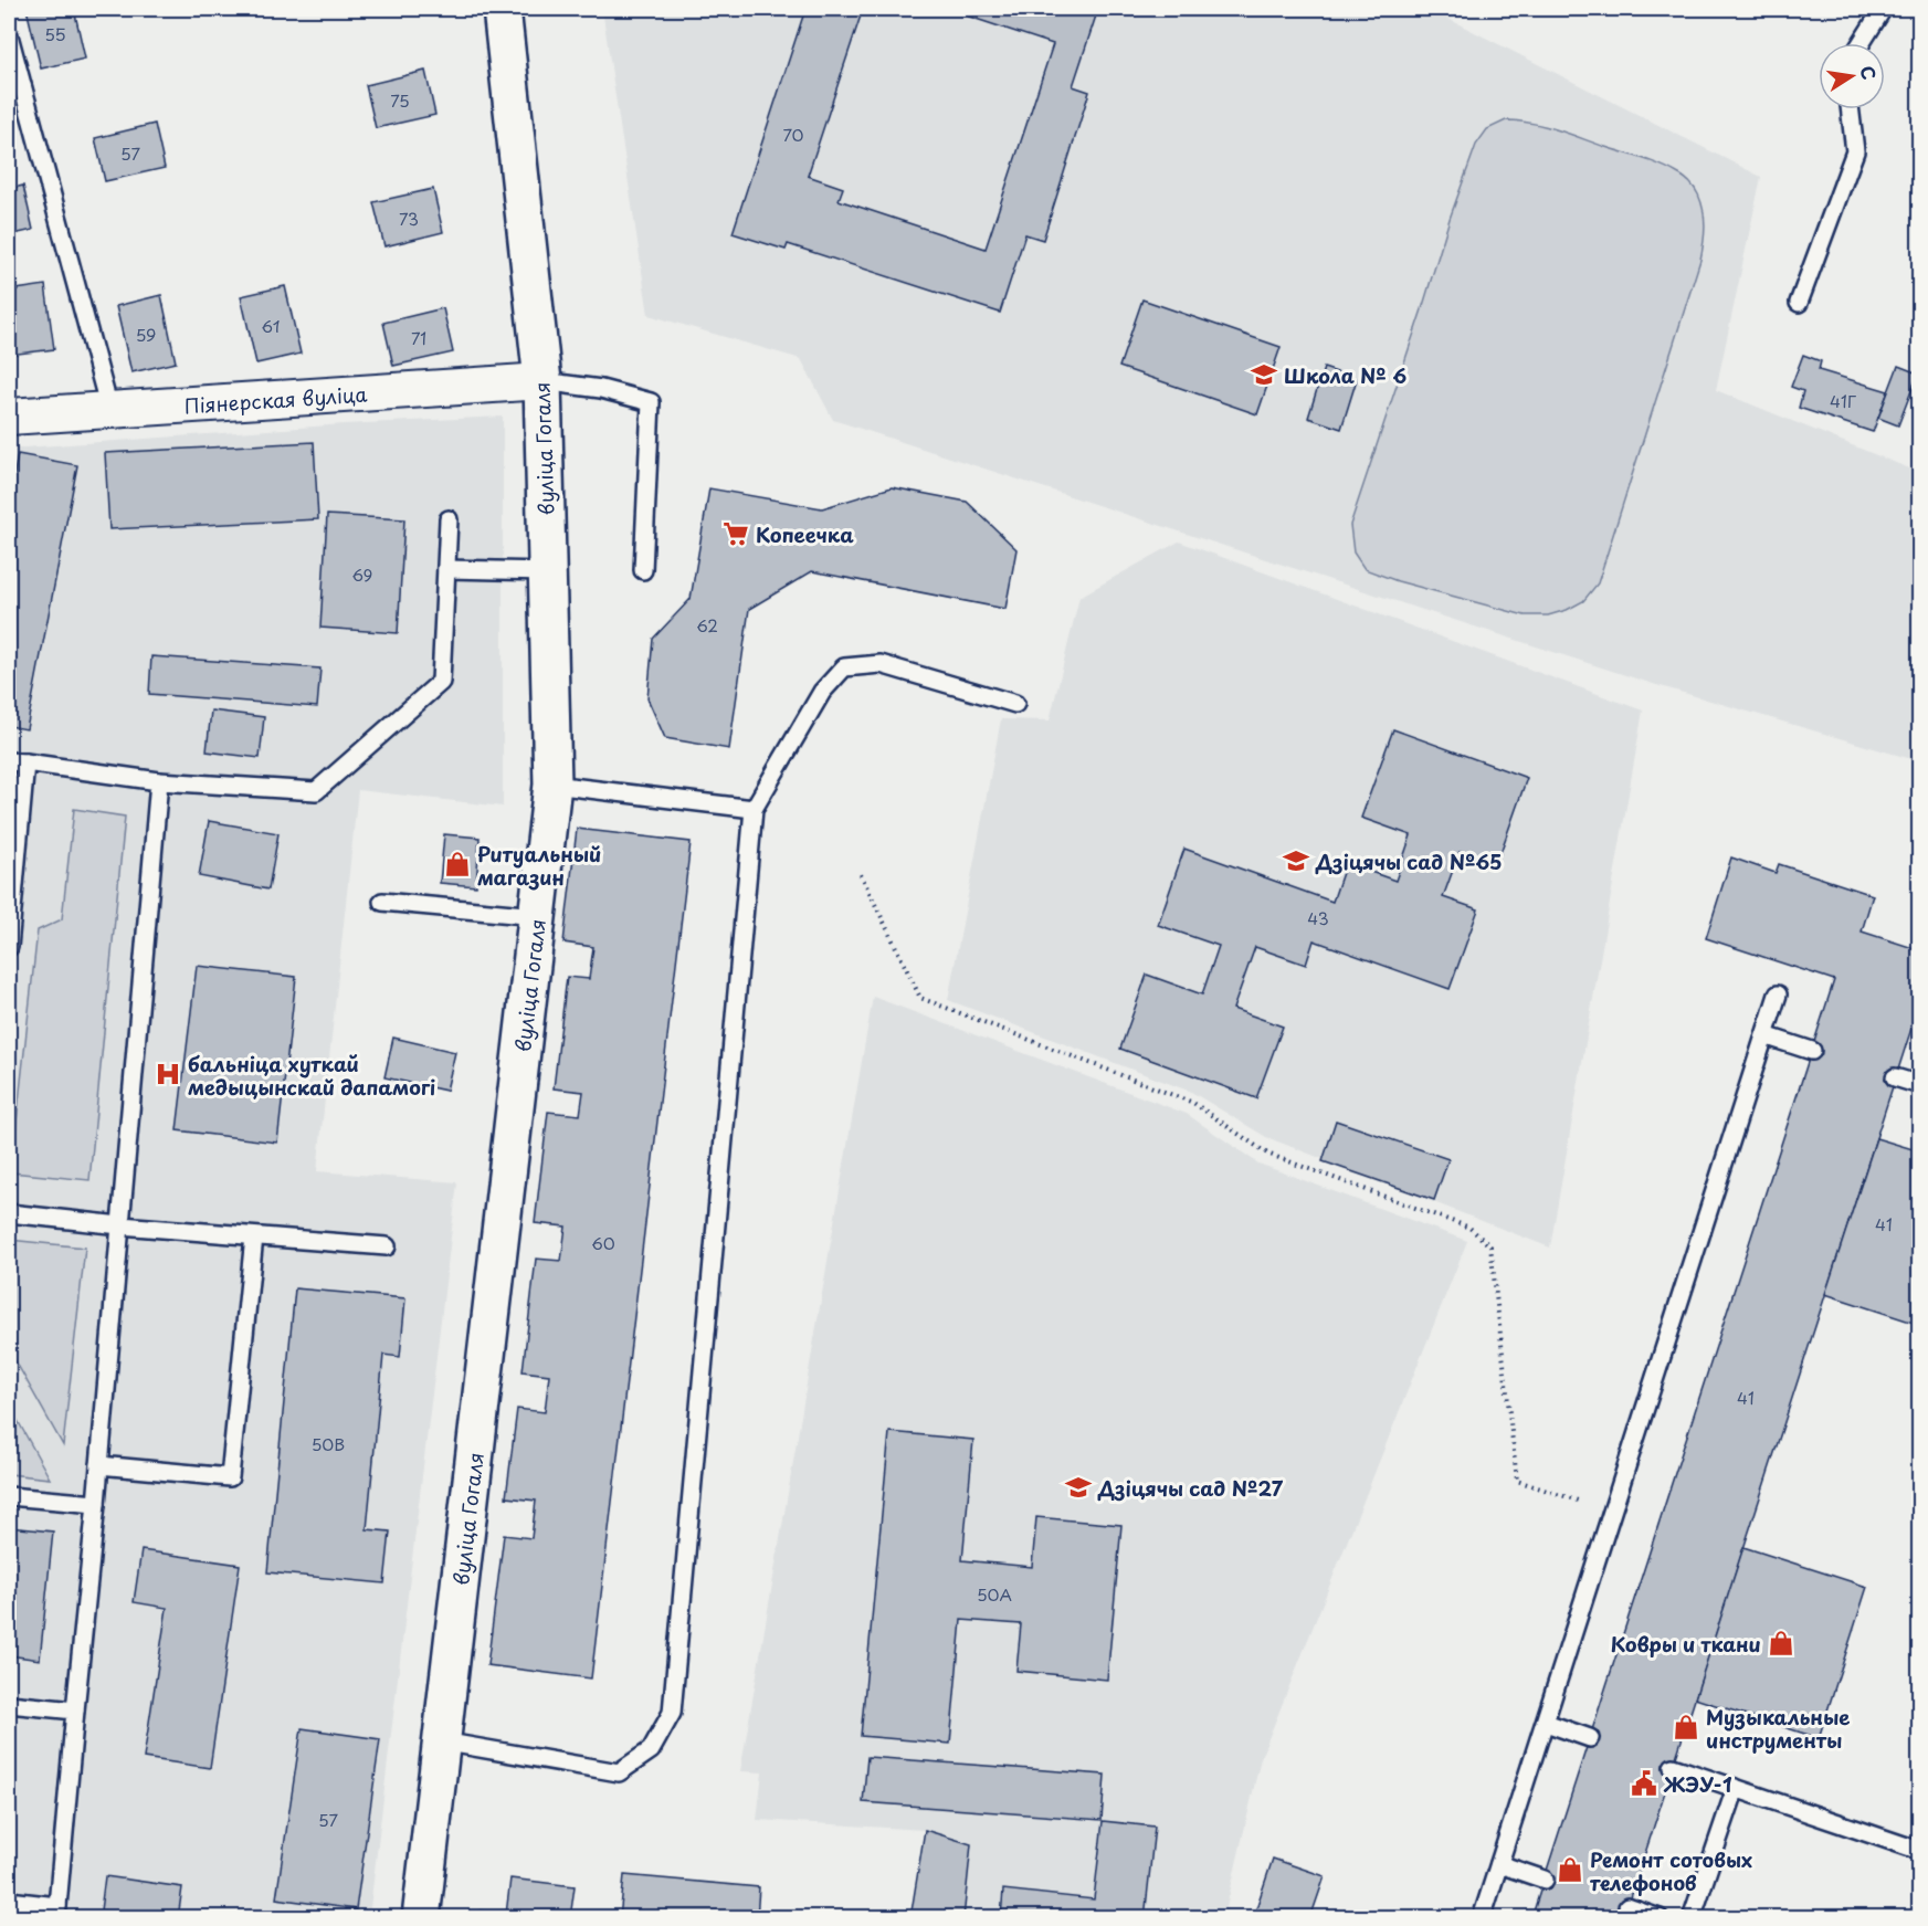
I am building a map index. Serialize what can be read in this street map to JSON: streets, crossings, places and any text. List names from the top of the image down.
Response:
{
  "streets": {
    "main road": ["вуліца Гогаля"],
    "street": ["Піянерская вуліца"]
  },
  "crossings": [
    ["Піянерская вуліца", "вуліца Гогаля"]
  ],
  "places": {
    "school or university": ["Школа № 6", "Дзіцячы сад №65", "Дзіцячы сад №27"],
    "supermarket": ["Копеечка"],
    "shop": [
      "Ритуальный магазин",
      "Ковры и ткани",
      "Музыкальные инструменты",
      "Ремонт сотовых телефонов"
    ],
    "hospital": ["бальніца хуткай медыцынскай дапамогі"],
    "public building": ["ЖЭУ-1"]
  },
  "house_numbers": [
    "55",
    "75",
    "70",
    "57",
    "73",
    "61",
    "59",
    "71",
    "41Г",
    "69",
    "62",
    "43",
    "41",
    "60",
    "41",
    "50В",
    "50А",
    "57"
  ],
  "north": "right"
}
